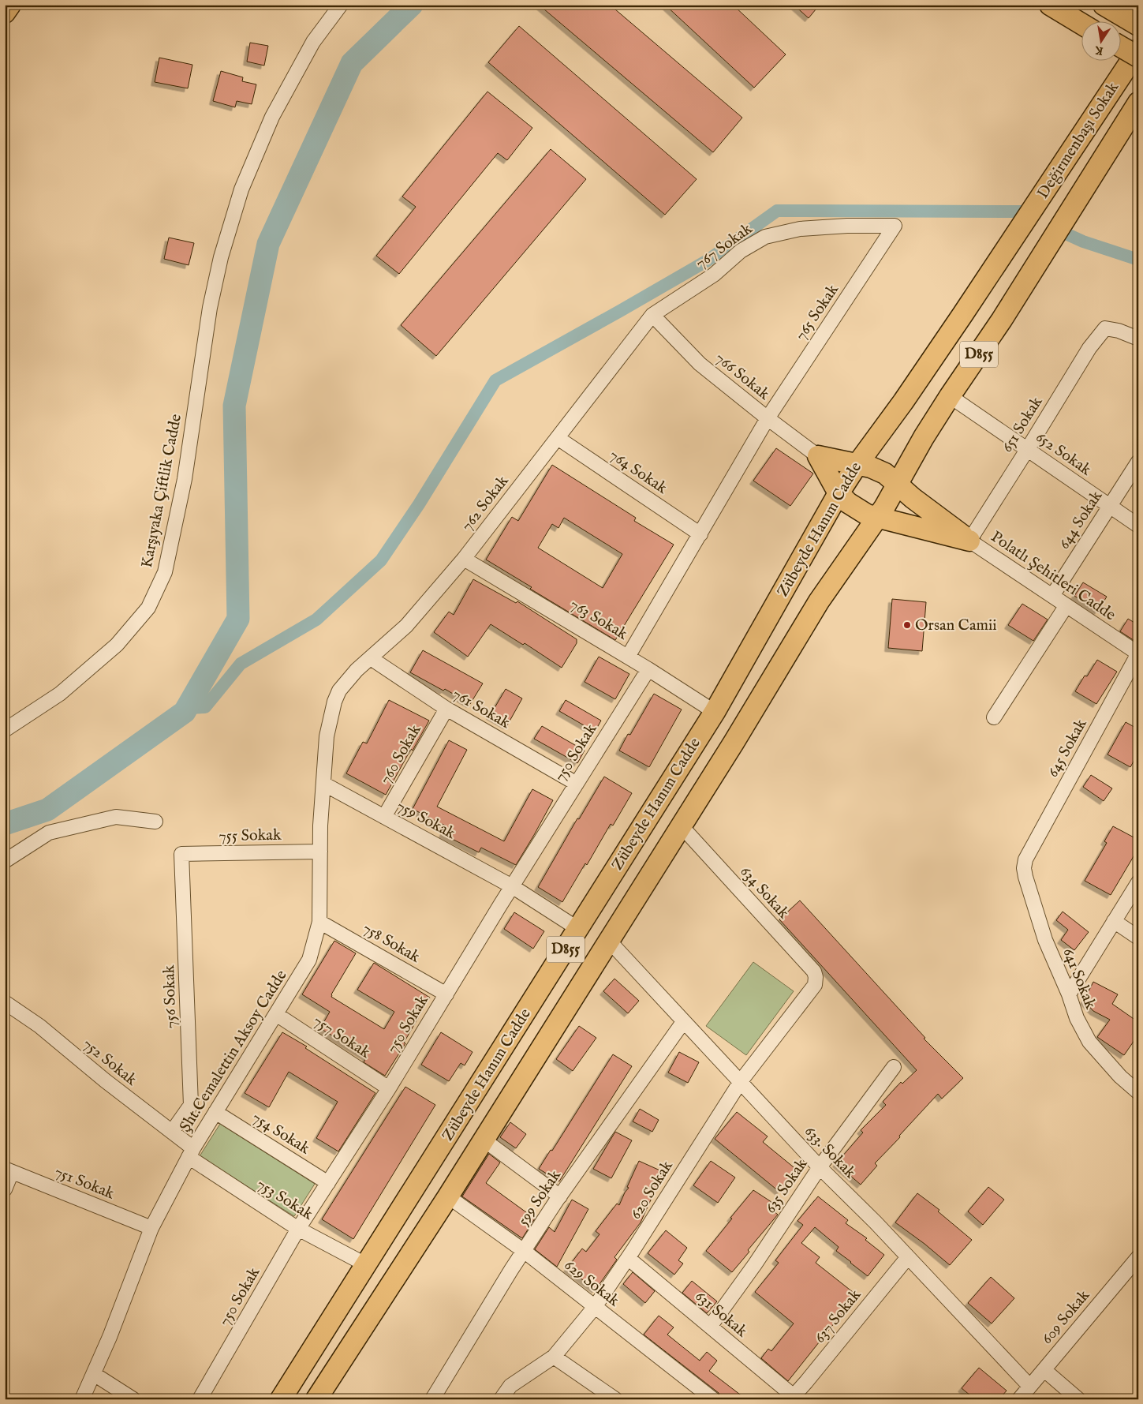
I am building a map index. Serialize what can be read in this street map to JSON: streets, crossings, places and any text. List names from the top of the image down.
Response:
{
  "streets": {
    "highway": ["Değirmenbaşı Sokak", "D855", "Zübeyde Hanım Cadde"],
    "street": [
      "767 Sokak",
      "765 Sokak",
      "766 Sokak",
      "651 Sokak",
      "652 Sokak",
      "764 Sokak",
      "Karşıyaka Çiftlik Cadde",
      "762 Sokak",
      "644 Sokak",
      "Polatlı Şehitleri Cadde",
      "763 Sokak",
      "761 Sokak",
      "645 Sokak",
      "750 Sokak",
      "760 Sokak",
      "759 Sokak",
      "755 Sokak",
      "634 Sokak",
      "758 Sokak",
      "641 Sokak",
      "756 Sokak",
      "757 Sokak",
      "Şht.Cemalettin Aksoy Cadde",
      "752 Sokak",
      "754 Sokak",
      "633. Sokak",
      "751 Sokak",
      "635 Sokak",
      "620 Sokak",
      "599 Sokak",
      "753 Sokak",
      "629 Sokak",
      "631 Sokak",
      "637 Sokak",
      "609 Sokak"
    ]
  },
  "crossings": [
    ["Değirmenbaşı Sokak", "Zübeyde Hanım Cadde"],
    ["767 Sokak", "765 Sokak"],
    ["767 Sokak", "766 Sokak"],
    ["767 Sokak", "762 Sokak"],
    ["765 Sokak", "766 Sokak"],
    ["765 Sokak", "764 Sokak"],
    ["765 Sokak", "763 Sokak"],
    ["766 Sokak", "762 Sokak"],
    ["651 Sokak", "652 Sokak"],
    ["651 Sokak", "Polatlı Şehitleri Cadde"],
    ["652 Sokak", "644 Sokak"],
    ["652 Sokak", "Zübeyde Hanım Cadde"],
    ["764 Sokak", "762 Sokak"],
    ["762 Sokak", "763 Sokak"],
    ["762 Sokak", "761 Sokak"],
    ["762 Sokak", "Şht.Cemalettin Aksoy Cadde"],
    ["644 Sokak", "Polatlı Şehitleri Cadde"],
    ["Zübeyde Hanım Cadde", "763 Sokak"],
    ["Zübeyde Hanım Cadde", "759 Sokak"],
    ["Zübeyde Hanım Cadde", "634 Sokak"],
    ["Zübeyde Hanım Cadde", "633. Sokak"],
    ["Zübeyde Hanım Cadde", "753 Sokak"],
    ["Zübeyde Hanım Cadde", "629 Sokak"],
    ["Polatlı Şehitleri Cadde", "645 Sokak"],
    ["763 Sokak", "750 Sokak"],
    ["761 Sokak", "750 Sokak"],
    ["761 Sokak", "760 Sokak"],
    ["645 Sokak", "641 Sokak"],
    ["750 Sokak", "759 Sokak"],
    ["750 Sokak", "758 Sokak"],
    ["750 Sokak", "757 Sokak"],
    ["750 Sokak", "754 Sokak"],
    ["750 Sokak", "753 Sokak"],
    ["760 Sokak", "759 Sokak"],
    ["759 Sokak", "Şht.Cemalettin Aksoy Cadde"],
    ["755 Sokak", "756 Sokak"],
    ["755 Sokak", "Şht.Cemalettin Aksoy Cadde"],
    ["634 Sokak", "620 Sokak"],
    ["758 Sokak", "Şht.Cemalettin Aksoy Cadde"],
    ["756 Sokak", "752 Sokak"],
    ["757 Sokak", "Şht.Cemalettin Aksoy Cadde"],
    ["Şht.Cemalettin Aksoy Cadde", "752 Sokak"],
    ["Şht.Cemalettin Aksoy Cadde", "754 Sokak"],
    ["Şht.Cemalettin Aksoy Cadde", "751 Sokak"],
    ["Şht.Cemalettin Aksoy Cadde", "753 Sokak"],
    ["752 Sokak", "753 Sokak"],
    ["633. Sokak", "635 Sokak"],
    ["633. Sokak", "620 Sokak"],
    ["633. Sokak", "599 Sokak"],
    ["633. Sokak", "637 Sokak"],
    ["633. Sokak", "609 Sokak"],
    ["635 Sokak", "631 Sokak"],
    ["620 Sokak", "629 Sokak"],
    ["620 Sokak", "631 Sokak"],
    ["599 Sokak", "629 Sokak"],
    ["631 Sokak", "637 Sokak"]
  ],
  "places": ["Orsan Camii"],
  "north": "bottom"
}
